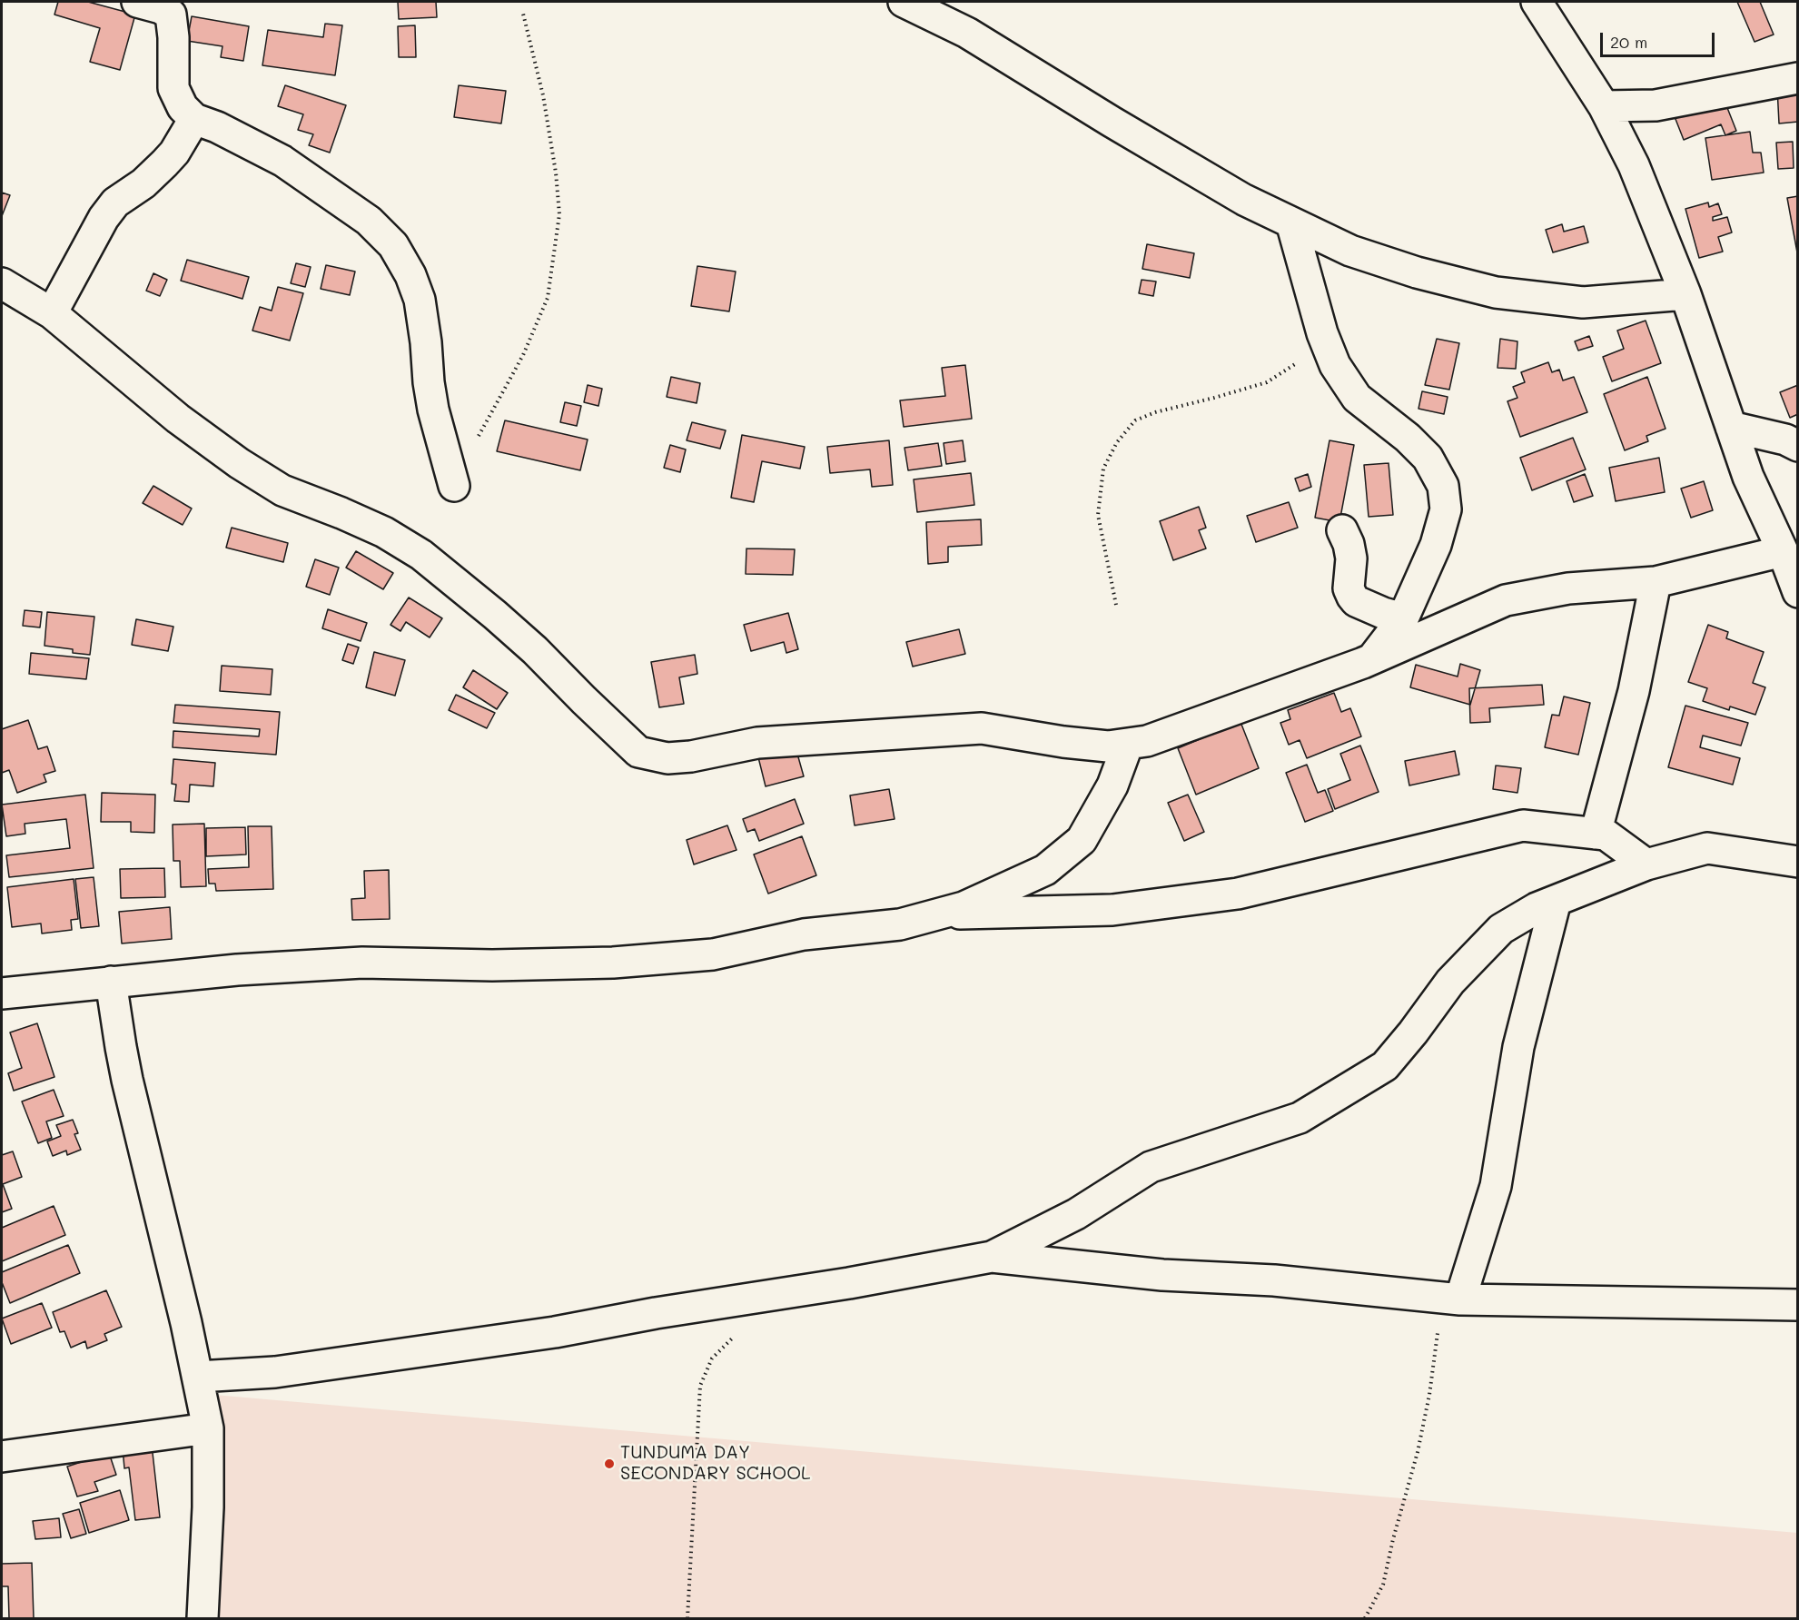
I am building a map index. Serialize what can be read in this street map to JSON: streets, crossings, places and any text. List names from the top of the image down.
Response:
{
  "places": ["TUNDUMA DAY SECONDARY SCHOOL"],
  "scale_bar": "20 m"
}
